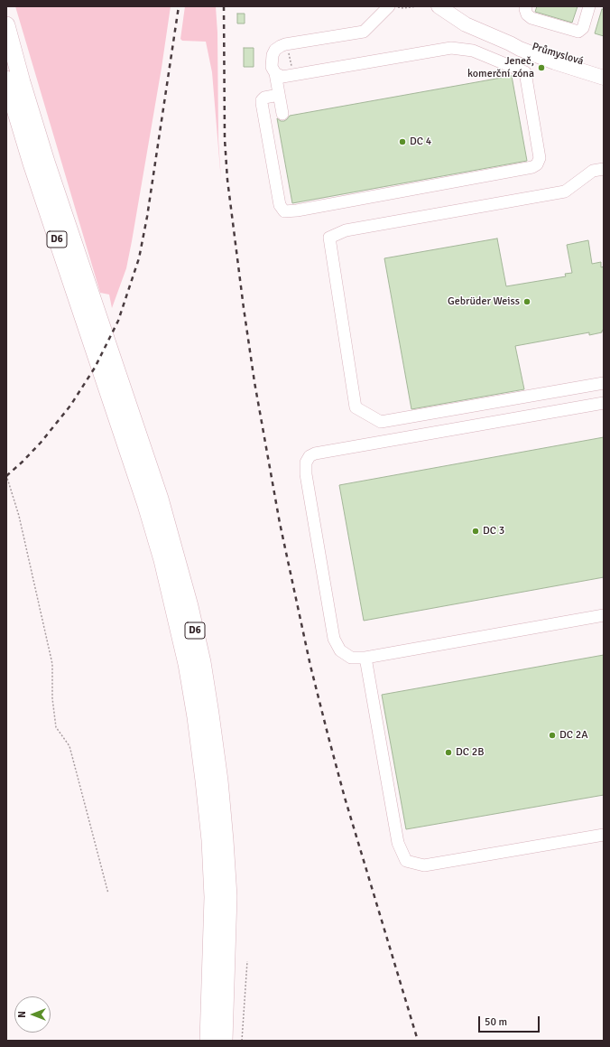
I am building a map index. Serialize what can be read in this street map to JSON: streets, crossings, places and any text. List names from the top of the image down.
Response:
{
  "streets": {
    "highway": ["D6"],
    "main road": ["Průmyslová"]
  },
  "places": [
    "Jeneč, komerční zóna",
    "DC 4",
    "Gebrüder Weiss",
    "DC 3",
    "DC 2A",
    "DC 2B"
  ],
  "scale_bar": "50 m",
  "north": "left"
}
